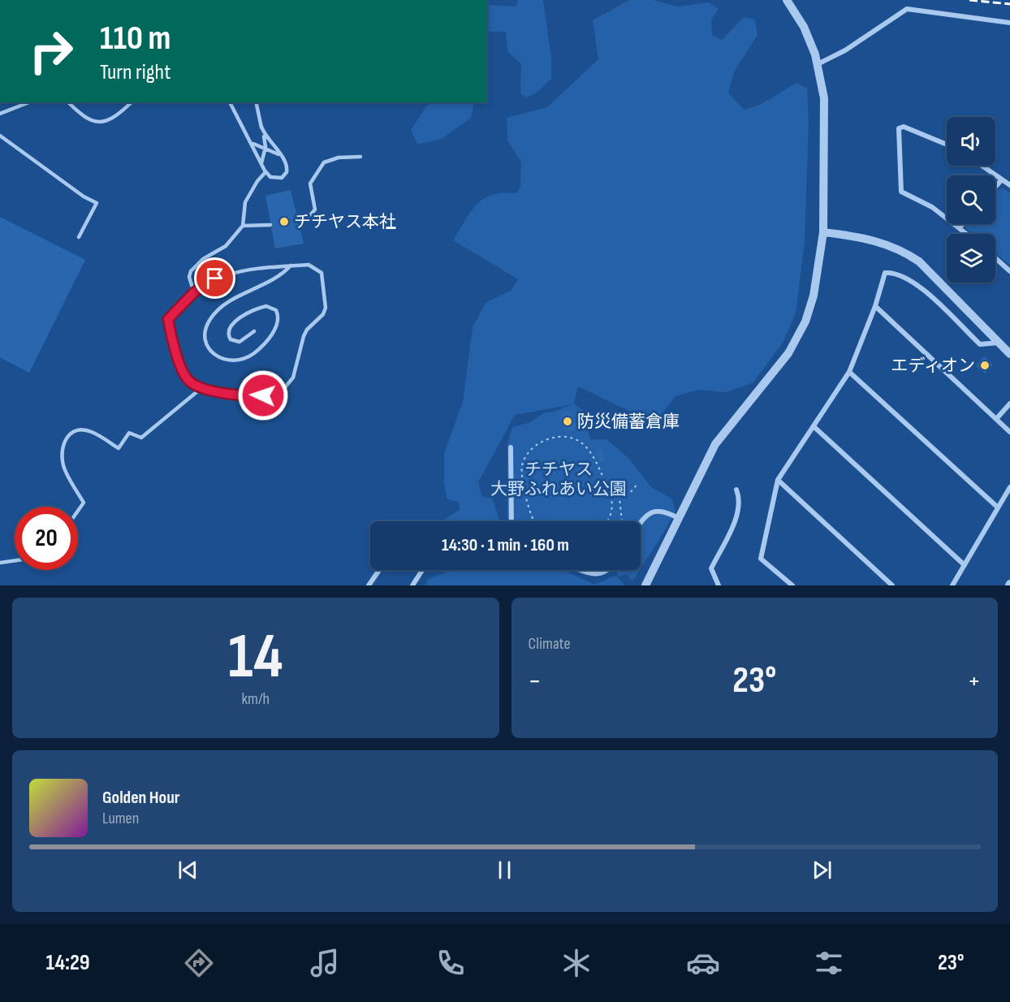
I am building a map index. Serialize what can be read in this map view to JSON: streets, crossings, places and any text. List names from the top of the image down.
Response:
{
  "parks": ["チチヤス 大野ふれあい公園"],
  "places": ["チチヤス本社", "エディオン", "防災備蓄倉庫"],
  "page": {
    "turn": ["110 m", "Turn right"],
    "limit": "20",
    "trip": "14:30 · 1 min · 160 m",
    "tile": [
      ["14", "km/h"],
      "Climate"
    ],
    "heat": ["−", "23°", "+"],
    "song": ["Golden Hour", "Lumen"],
    "tabs": ["14:29", "23°"]
  }
}
